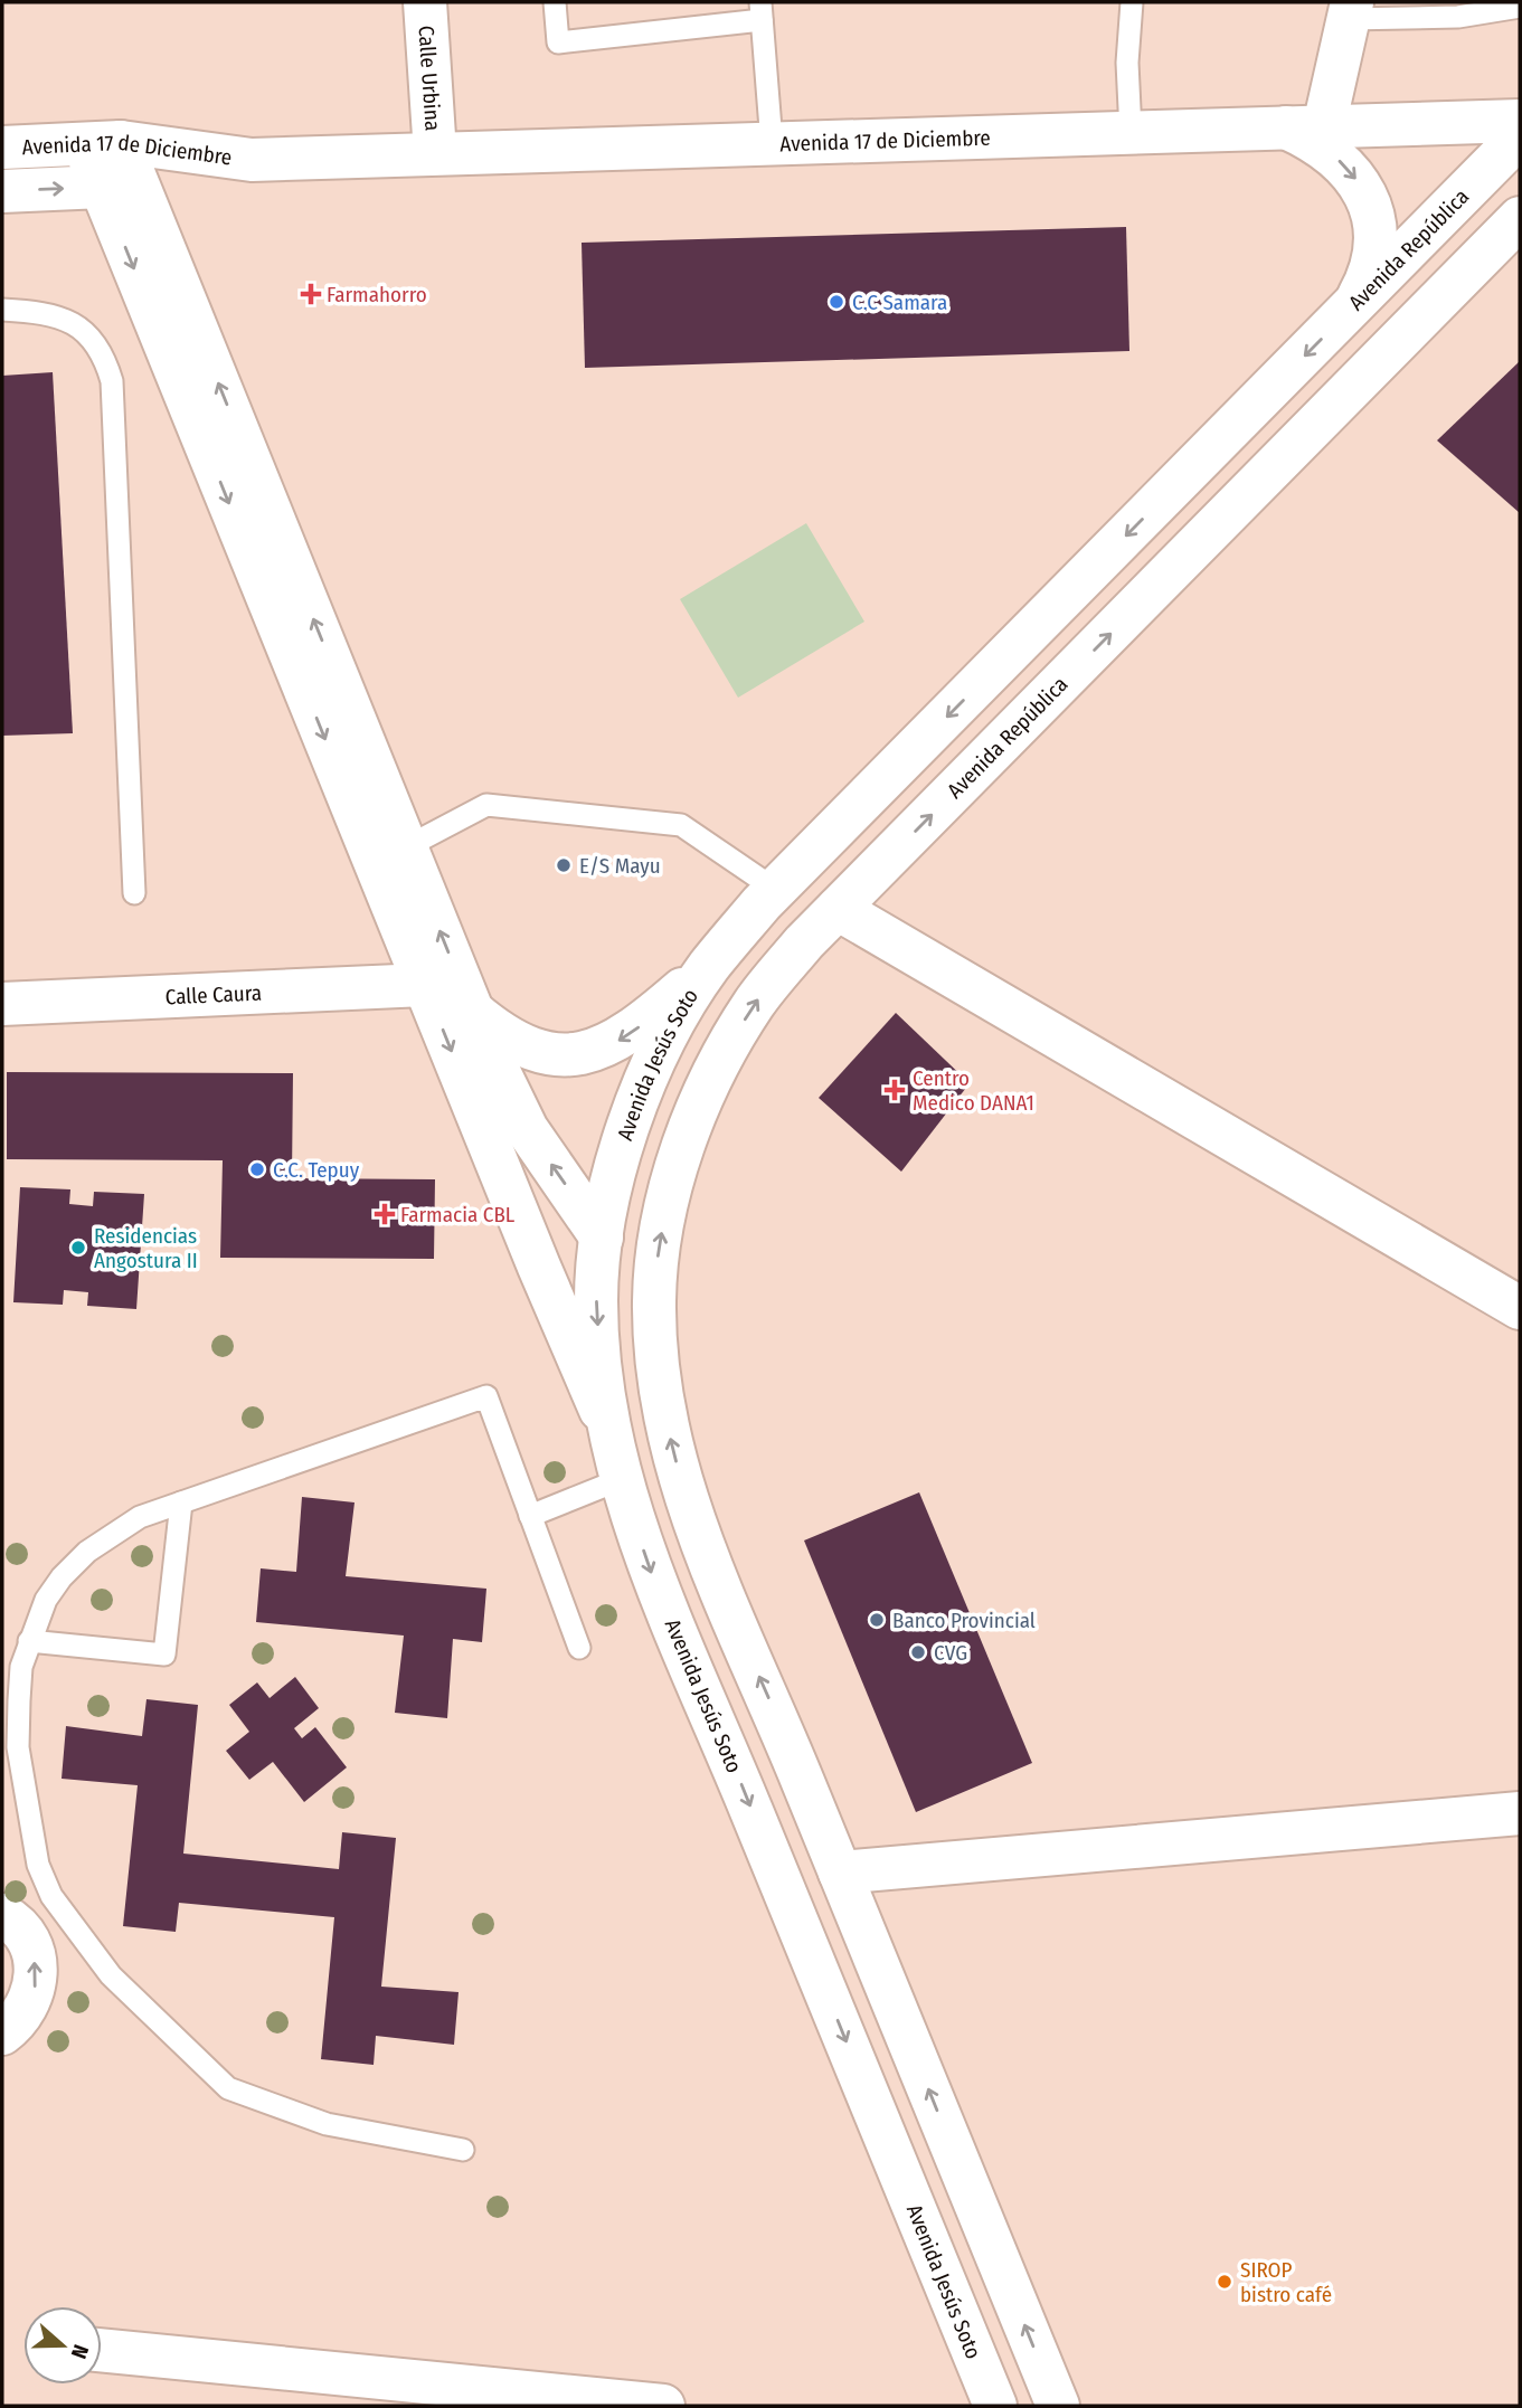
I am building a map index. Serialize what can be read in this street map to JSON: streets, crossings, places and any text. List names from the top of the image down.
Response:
{
  "streets": {
    "street": [
      "Calle Urbina",
      "Avenida 17 de Diciembre",
      "Avenida República",
      "Calle Caura",
      "Avenida Jesús Soto"
    ]
  },
  "crossings": [
    ["Calle Urbina", "Avenida 17 de Diciembre"],
    ["Avenida República", "Avenida Jesús Soto"]
  ],
  "places": {
    "health": ["Farmahorro", "Centro Medico DANA1", "Farmacia CBL"],
    "other": [
      "C.C Samara",
      "E/S Mayu",
      "C.C. Tepuy",
      "Residencias Angostura II",
      "Banco Provincial",
      "CVG",
      "SIROP bistro café"
    ]
  },
  "north": "right"
}
